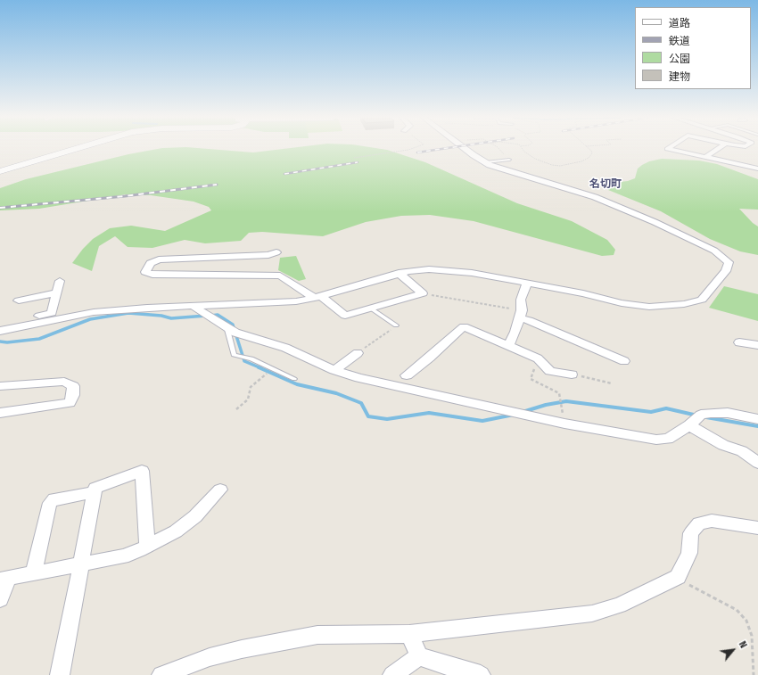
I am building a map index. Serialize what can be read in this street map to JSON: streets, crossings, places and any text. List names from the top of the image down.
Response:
{
  "districts": ["名切町"],
  "legend": [
    "道路",
    "鉄道",
    "公園",
    "建物"
  ],
  "north": "top right"
}
